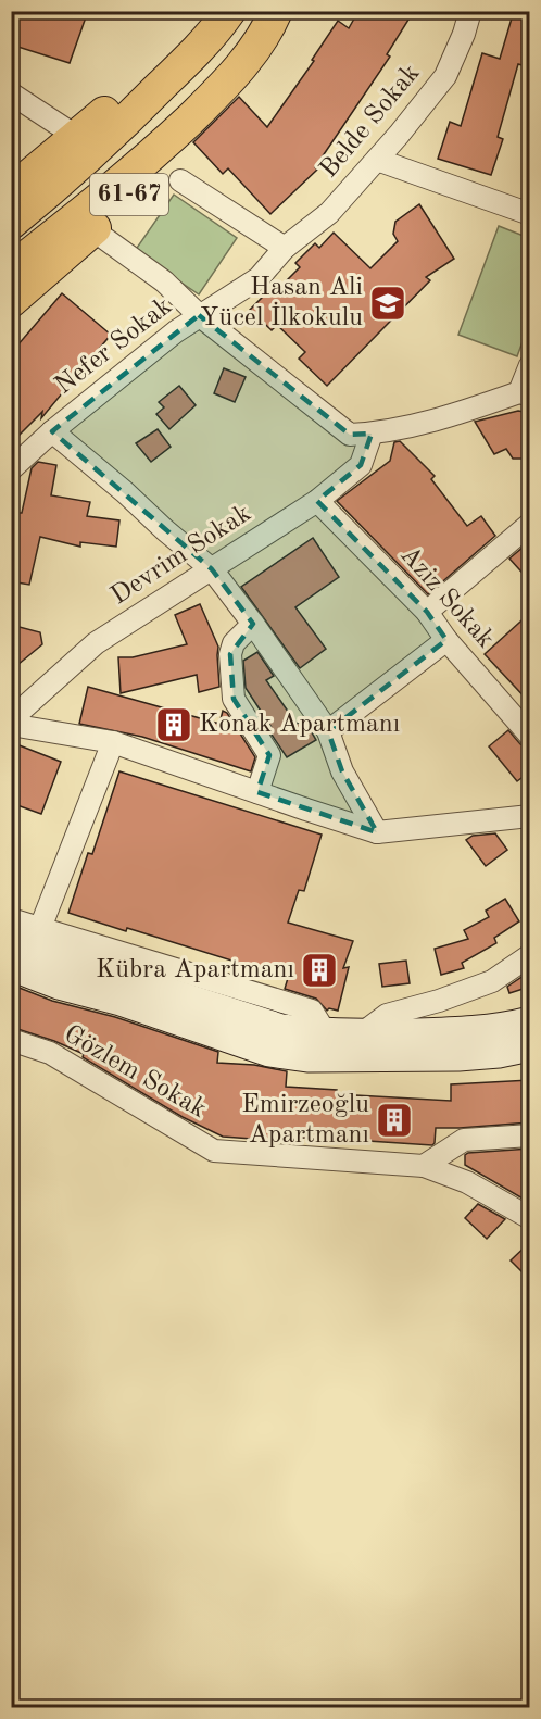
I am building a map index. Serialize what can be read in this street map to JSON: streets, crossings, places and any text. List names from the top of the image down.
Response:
{
  "streets": {
    "main road": ["61-67"],
    "street": [
      "Belde Sokak",
      "Nefer Sokak",
      "Devrim Sokak",
      "Aziz Sokak",
      "Gözlem Sokak"
    ]
  },
  "crossings": [
    ["Belde Sokak", "Nefer Sokak"],
    ["Devrim Sokak", "Aziz Sokak"]
  ],
  "places": {
    "school or university": ["Hasan Ali Yücel İlkokulu"],
    "building": ["Konak Apartmanı", "Kübra Apartmanı", "Emirzeoğlu Apartmanı"]
  }
}
